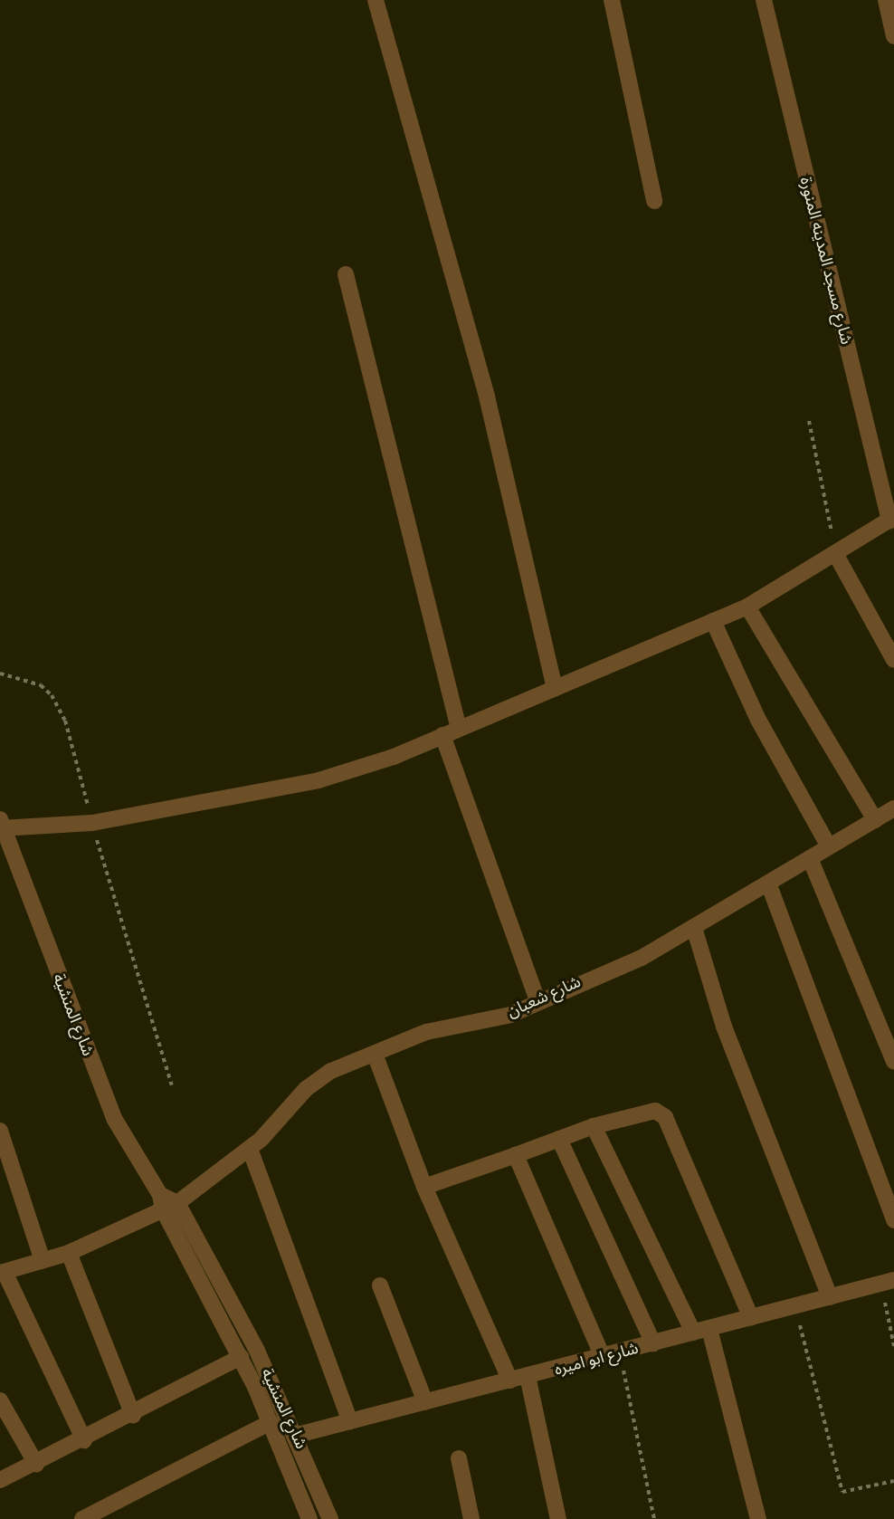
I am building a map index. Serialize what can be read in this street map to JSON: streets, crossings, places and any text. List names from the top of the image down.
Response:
{
  "streets": {
    "street": [
      "شارع مسجد المدينه المنورة",
      "شارع شعبان",
      "شارع المنشية",
      "شارع ابو اميره"
    ]
  },
  "crossings": [
    ["شارع شعبان", "شارع المنشية"],
    ["شارع المنشية", "شارع ابو اميره"]
  ]
}
